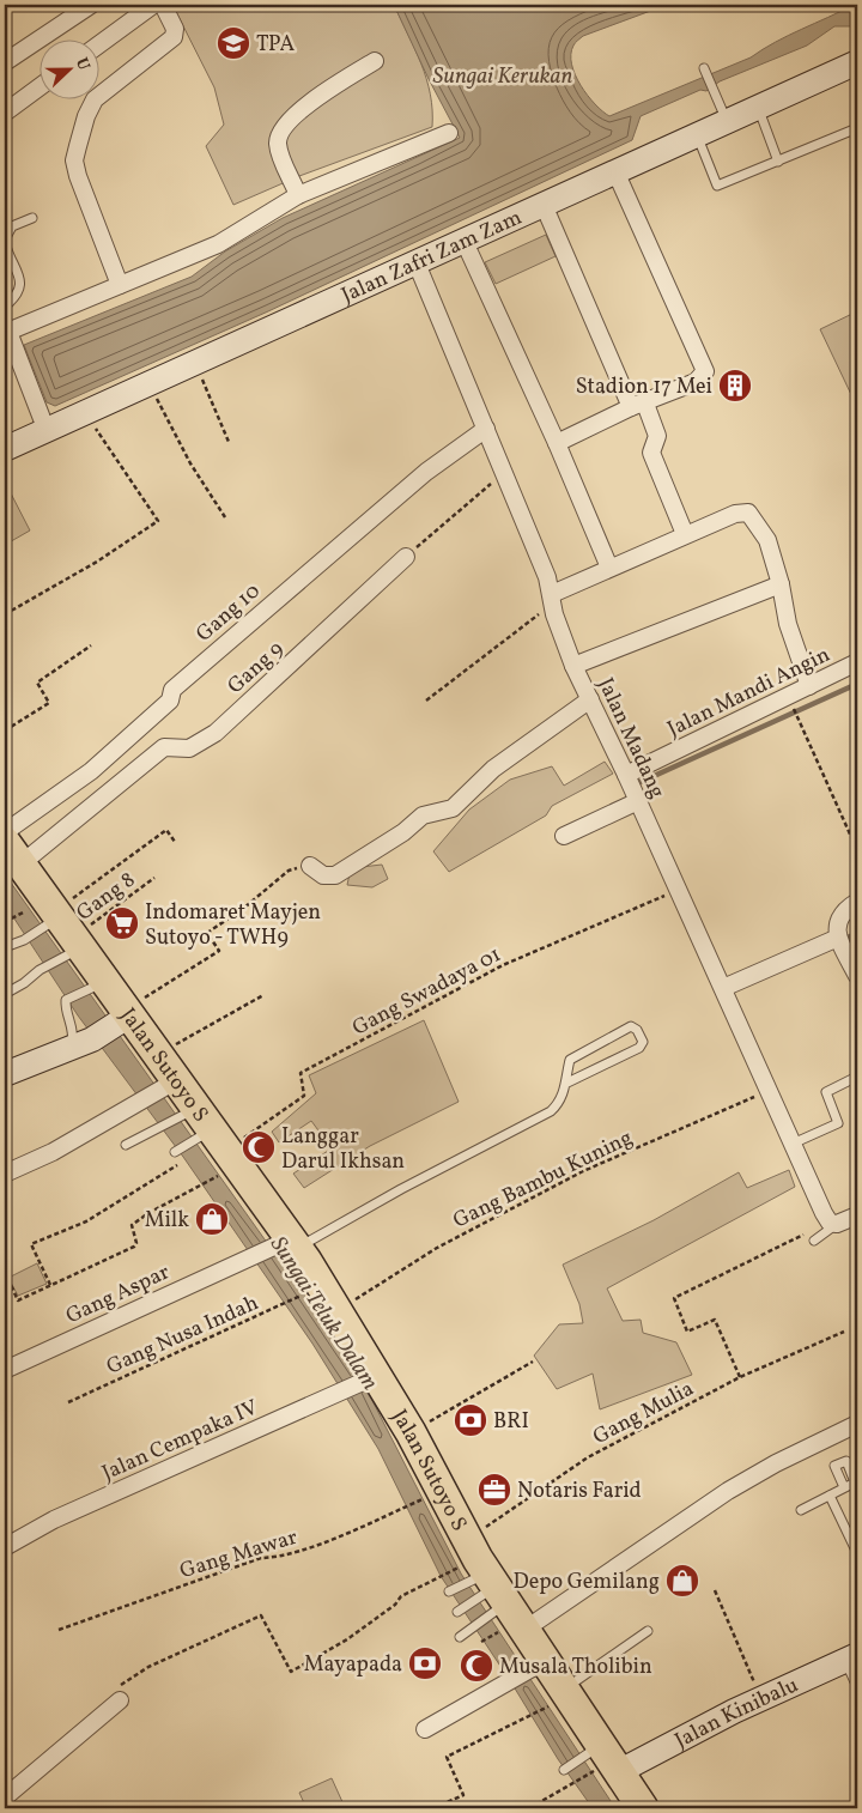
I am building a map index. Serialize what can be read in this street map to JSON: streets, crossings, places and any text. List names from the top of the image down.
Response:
{
  "streets": {
    "highway": ["Jalan Sutoyo S"],
    "main road": ["Jalan Zafri Zam Zam", "Jalan Kinibalu"],
    "street": [
      "Gang 10",
      "Gang 9",
      "Jalan Mandi Angin",
      "Jalan Madang",
      "Gang Aspar",
      "Jalan Cempaka IV"
    ],
    "path": [
      "Gang 8",
      "Gang Swadaya 01",
      "Gang Bambu Kuning",
      "Gang Nusa Indah",
      "Gang Mulia",
      "Gang Mawar"
    ]
  },
  "crossings": [
    ["Jalan Zafri Zam Zam", "Jalan Madang"],
    ["Gang 10", "Jalan Madang"],
    ["Gang 9", "Jalan Sutoyo S"],
    ["Jalan Mandi Angin", "Jalan Madang"],
    ["Jalan Madang", "Gang Swadaya 01"],
    ["Jalan Madang", "Gang Bambu Kuning"],
    ["Gang 8", "Jalan Sutoyo S"],
    ["Gang Swadaya 01", "Jalan Sutoyo S"],
    ["Jalan Sutoyo S", "Gang Bambu Kuning"],
    ["Jalan Sutoyo S", "Gang Aspar"],
    ["Jalan Sutoyo S", "Gang Mulia"],
    ["Jalan Sutoyo S", "Jalan Cempaka IV"],
    ["Jalan Sutoyo S", "Jalan Kinibalu"]
  ],
  "water": ["Sungai Kerukan", "Sungai Teluk Dalam"],
  "places": {
    "school or university": ["TPA"],
    "building": ["Stadion 17 Mei"],
    "supermarket": ["Indomaret Mayjen Sutoyo - TWH9"],
    "mosque": ["Langgar Darul Ikhsan", "Musala Tholibin"],
    "shop": ["Milk", "Depo Gemilang"],
    "bank": ["BRI", "Mayapada"],
    "office": ["Notaris Farid"]
  },
  "north": "right"
}
